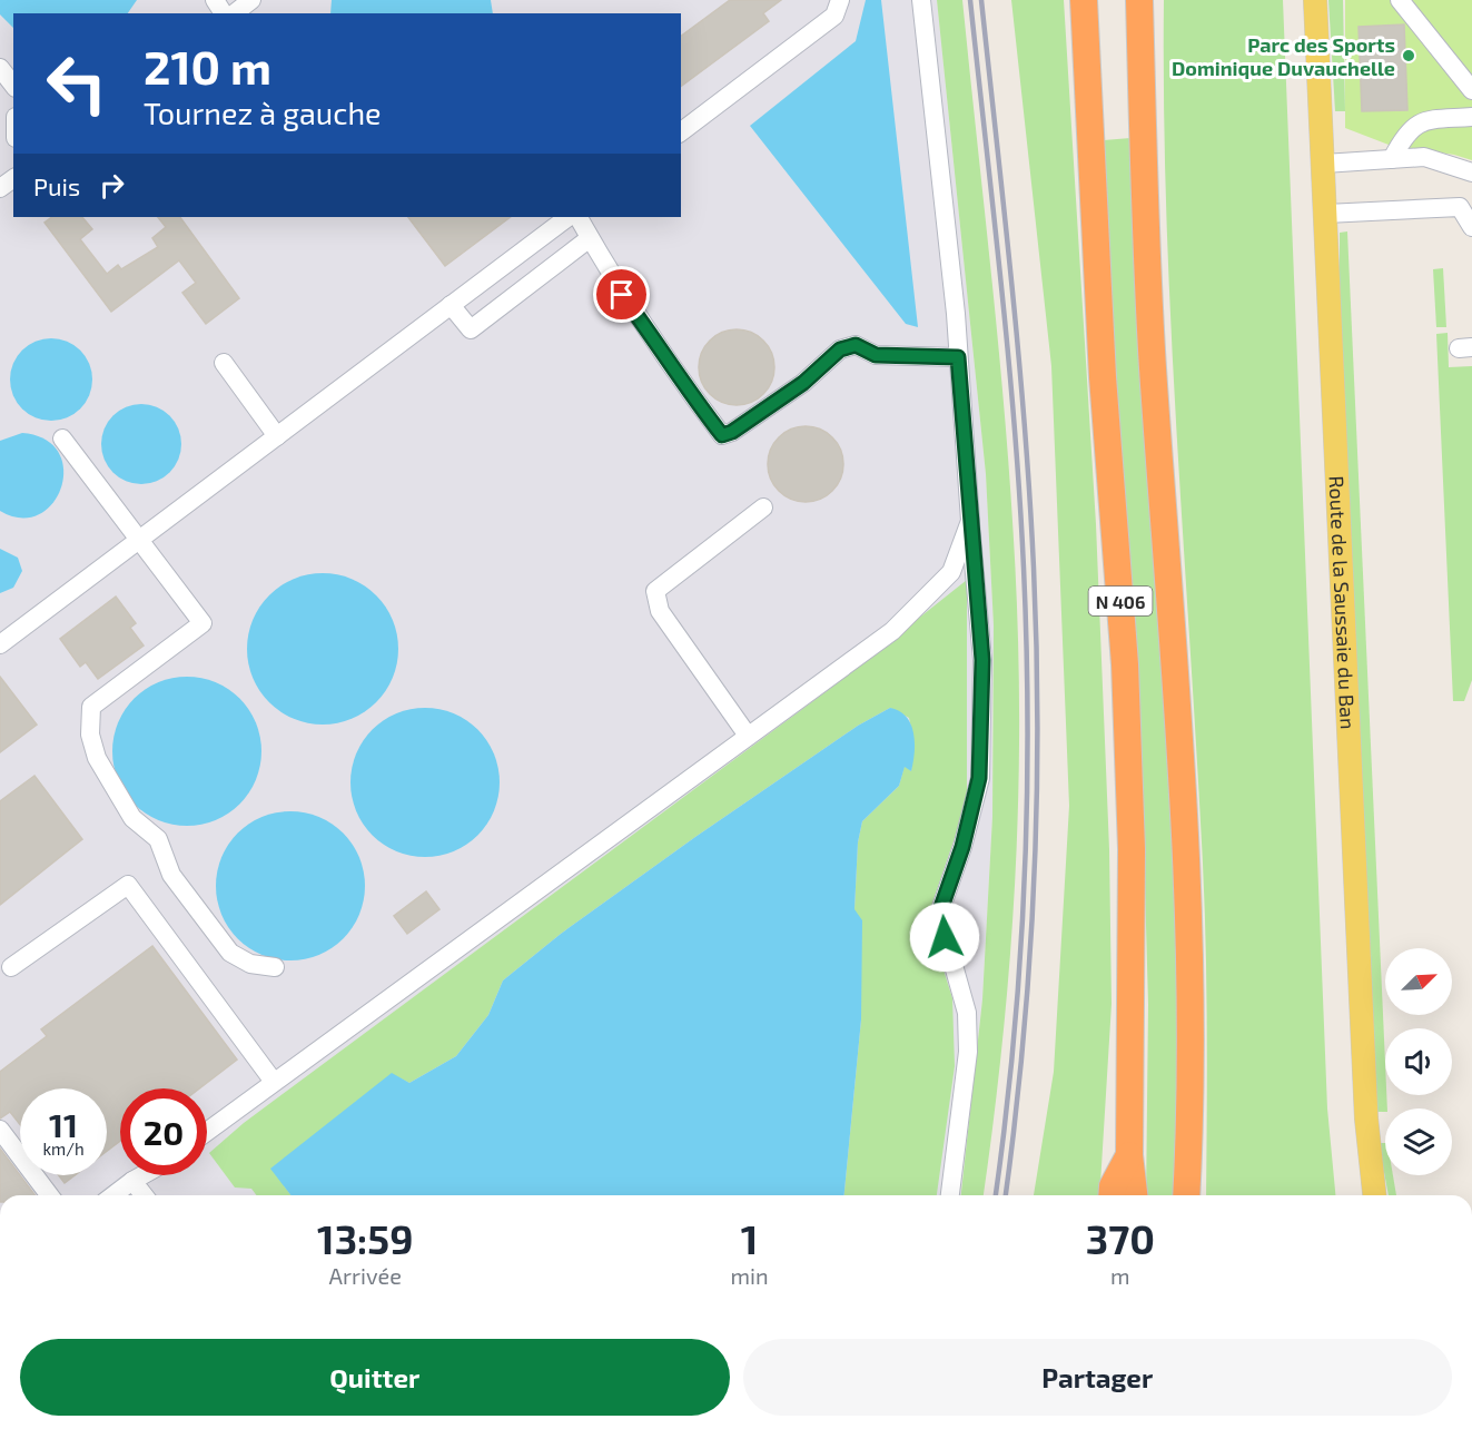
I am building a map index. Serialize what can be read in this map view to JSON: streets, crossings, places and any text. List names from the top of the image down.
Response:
{
  "streets": {
    "highway": ["N 406"],
    "main road": ["Route de la Saussaie du Ban"]
  },
  "places": ["Parc des Sports Dominique Duvauchelle"],
  "north": "top right",
  "page": {
    "turn": ["210 m", "Tournez à gauche"],
    "then": "Puis",
    "speed": "11 km/h",
    "limit": "20",
    "eta": [
      "13:59",
      "Arrivée",
      "1",
      "min",
      "370",
      "m"
    ],
    "buttons": ["Quitter", "Partager"]
  }
}
